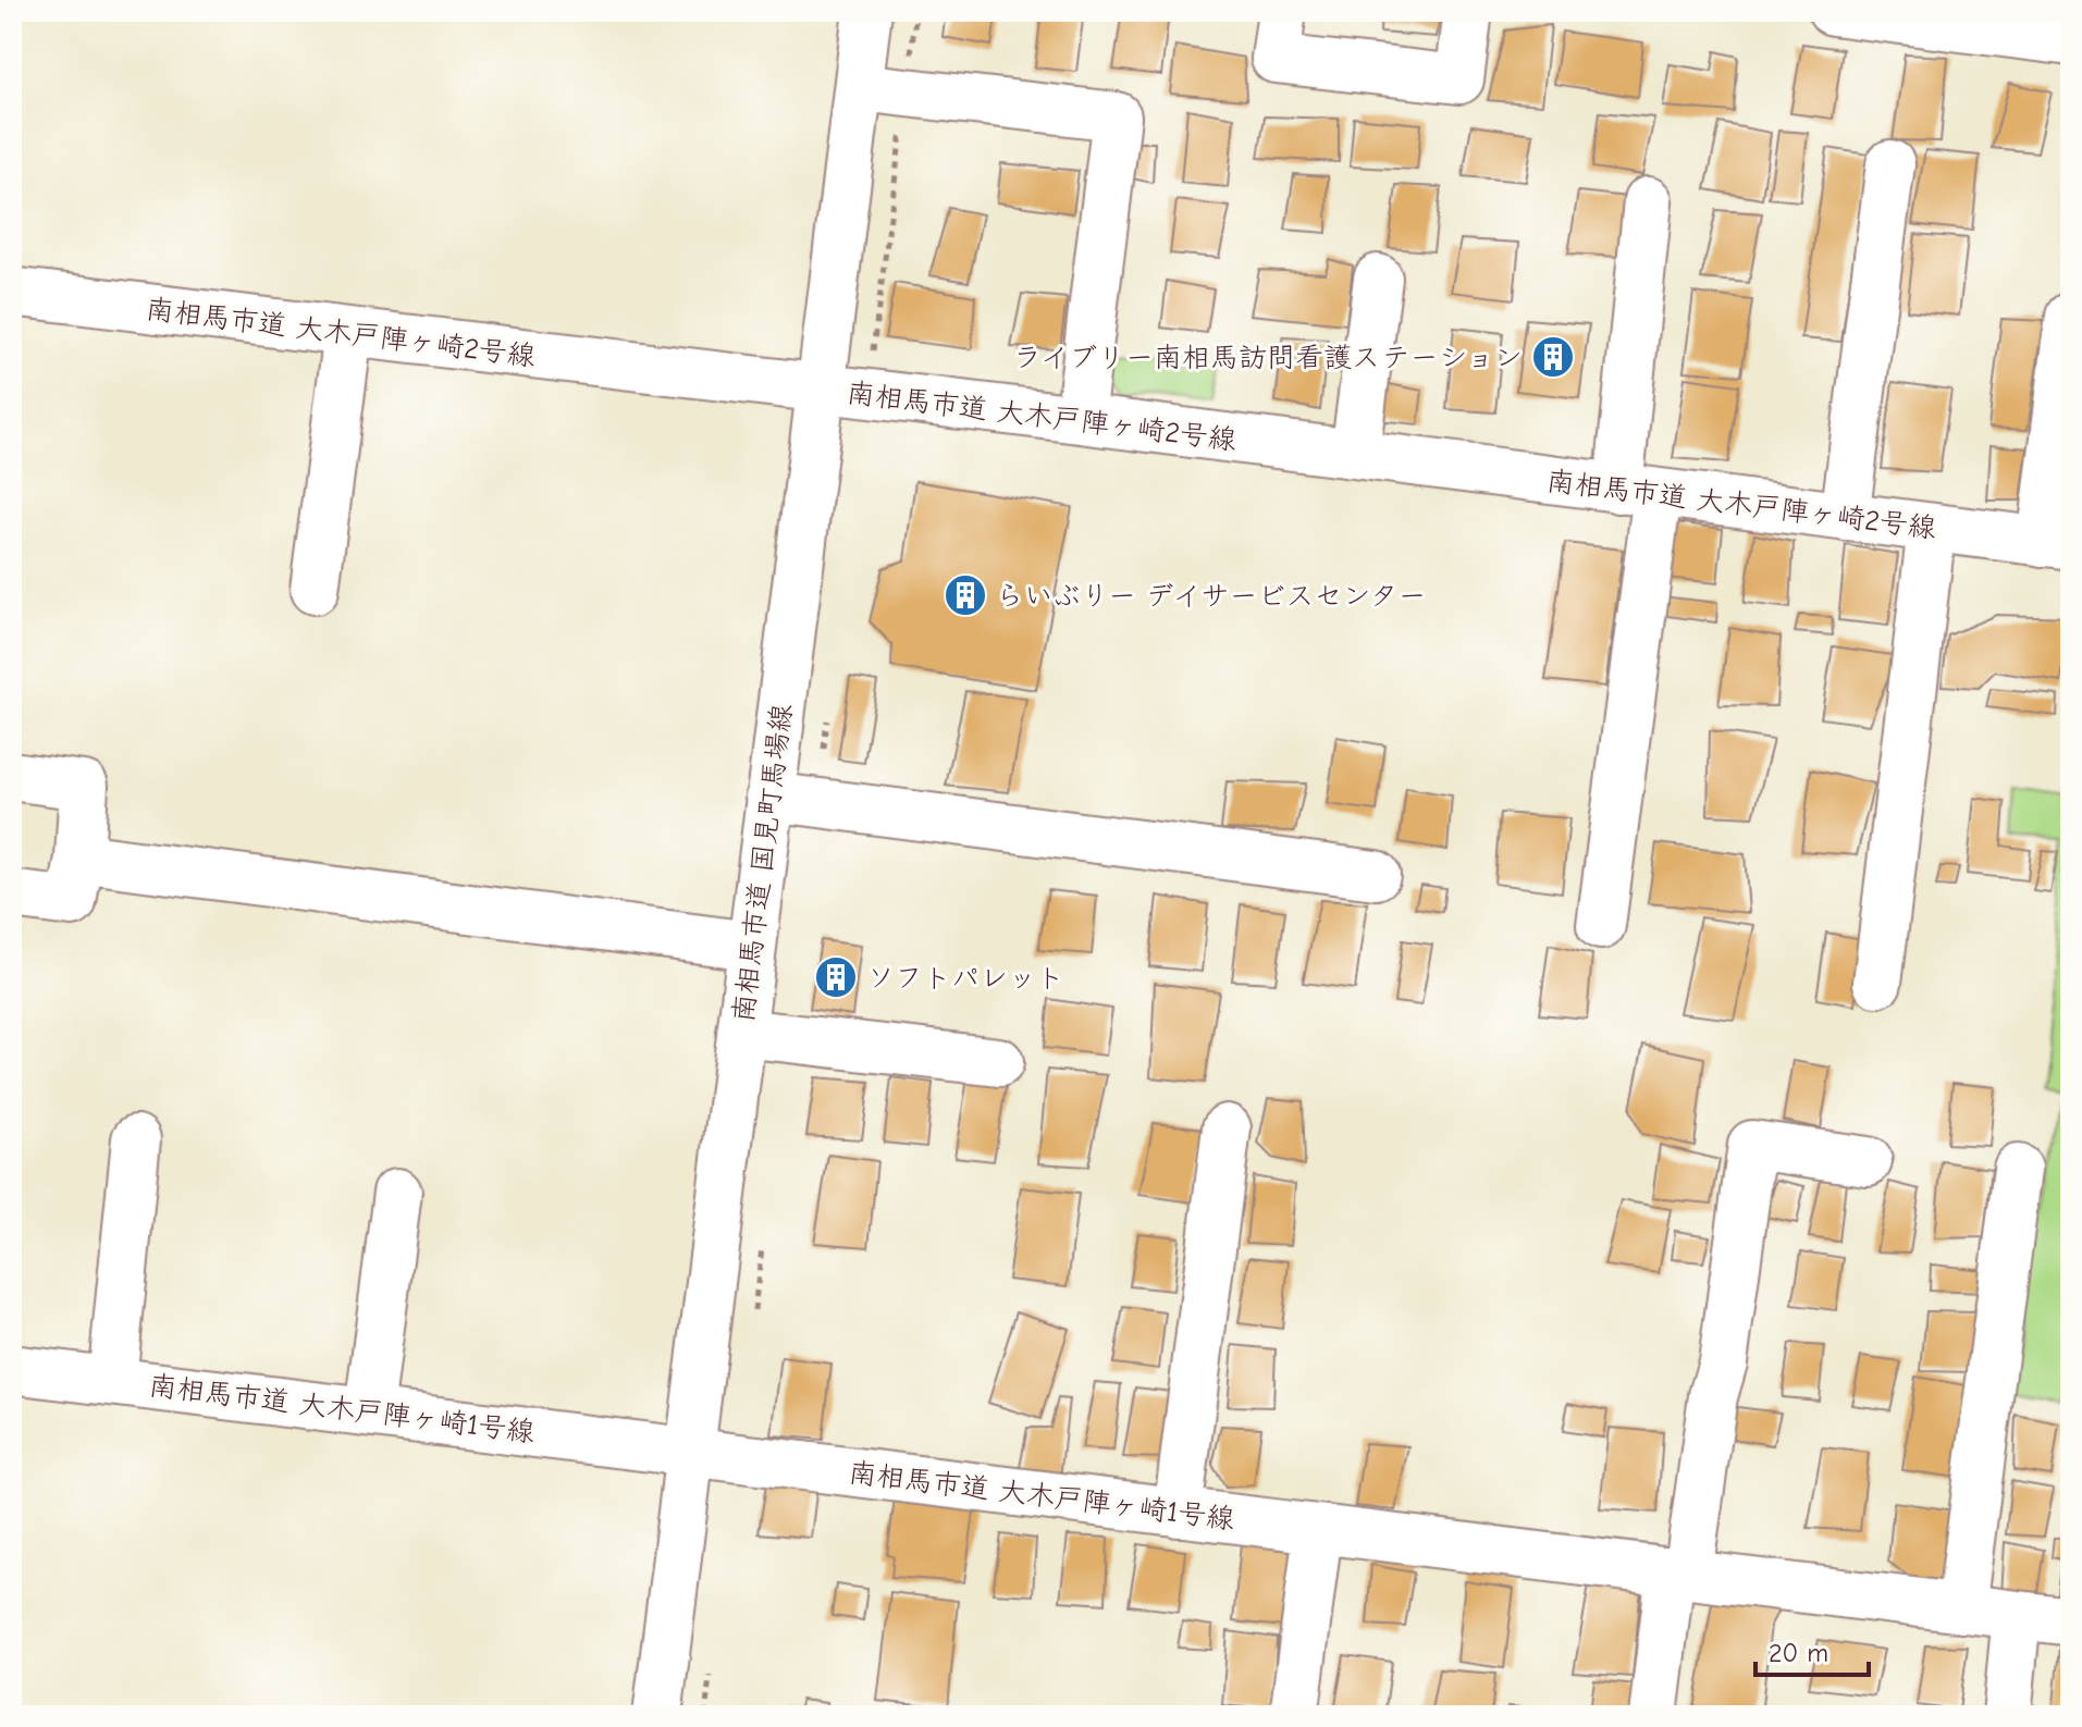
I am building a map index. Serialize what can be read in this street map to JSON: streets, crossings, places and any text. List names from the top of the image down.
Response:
{
  "streets": {
    "street": ["南相馬市道 大木戸陣ヶ崎2号線", "南相馬市道 国見町馬場線", "南相馬市道 大木戸陣ヶ崎1号線"]
  },
  "crossings": [
    ["南相馬市道 大木戸陣ヶ崎2号線", "南相馬市道 国見町馬場線"],
    ["南相馬市道 国見町馬場線", "南相馬市道 大木戸陣ヶ崎1号線"]
  ],
  "places": {
    "building": ["ライブリー南相馬訪問看護ステーション", "らいぶりー デイサービスセンター", "ソフトパレット"]
  },
  "scale_bar": "20 m"
}
